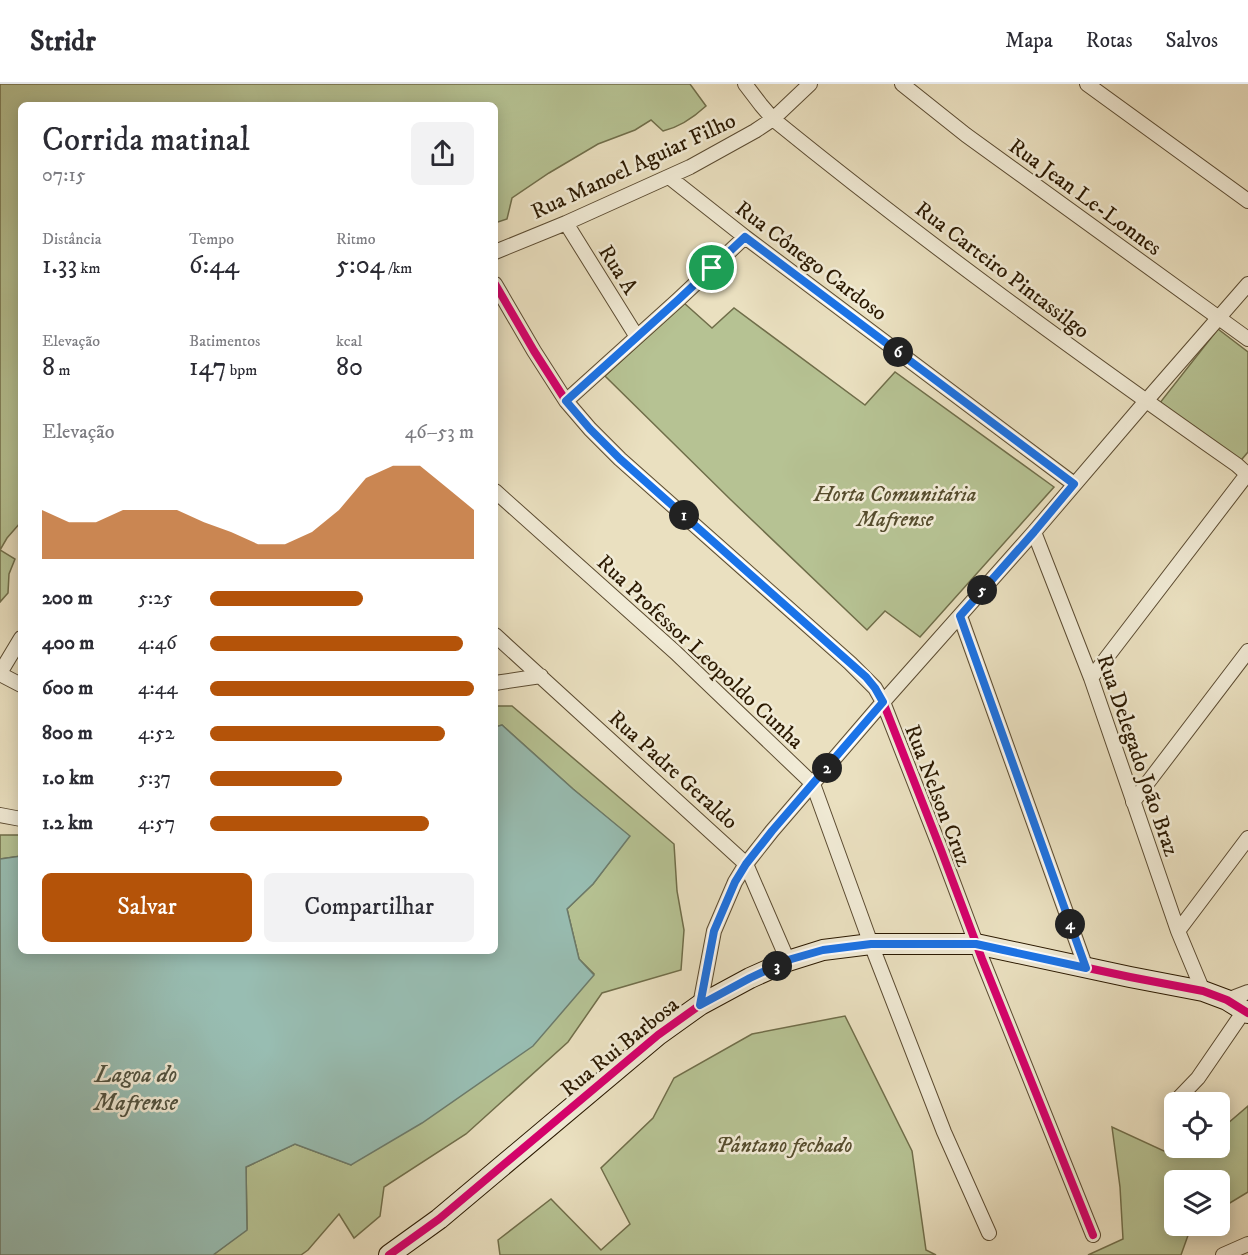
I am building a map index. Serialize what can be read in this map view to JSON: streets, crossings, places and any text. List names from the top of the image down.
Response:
{
  "streets": {
    "street": [
      "Rua Manoel Aguiar Filho",
      "Rua Jean Le-Lonnes",
      "Rua Cônego Cardoso",
      "Rua A",
      "Rua Carteiro Pintassilgo",
      "Rua Professor Leopoldo Cunha",
      "Rua Delegado João Braz",
      "Rua Padre Geraldo",
      "Rua Nelson Cruz",
      "Rua Rui Barbosa"
    ]
  },
  "crossings": [
    ["Rua Manoel Aguiar Filho", "Rua Cônego Cardoso"],
    ["Rua Manoel Aguiar Filho", "Rua A"],
    ["Rua Manoel Aguiar Filho", "Rua Carteiro Pintassilgo"],
    ["Rua Professor Leopoldo Cunha", "Rua Rui Barbosa"],
    ["Rua Delegado João Braz", "Rua Rui Barbosa"],
    ["Rua Padre Geraldo", "Rua Rui Barbosa"],
    ["Rua Nelson Cruz", "Rua Rui Barbosa"]
  ],
  "water": ["Lagoa do Mafrense"],
  "parks": ["Horta Comunitária Mafrense", "Pântano fechado"],
  "page": {
    "header": "Stridr",
    "nav": ["Mapa", "Rotas", "Salvos"],
    "heading": ["Corrida matinal", "07:15"],
    "stats": [
      ["Distância", "1.33 km"],
      ["Tempo", "6:44"],
      ["Ritmo", "5:04 /km"],
      ["Elevação", "8 m"],
      ["Batimentos", "147 bpm"],
      ["kcal", "80"]
    ],
    "pins": [
      "6",
      "1",
      "5",
      "2",
      "4",
      "3"
    ],
    "chart": ["Elevação", "46–53 m"],
    "list": [
      {
        "name": "200 m",
        "note": "5:25"
      },
      {
        "name": "400 m",
        "note": "4:46"
      },
      {
        "name": "600 m",
        "note": "4:44"
      },
      {
        "name": "800 m",
        "note": "4:52"
      },
      {
        "name": "1.0 km",
        "note": "5:37"
      },
      {
        "name": "1.2 km",
        "note": "4:57"
      }
    ],
    "buttons": ["Salvar", "Compartilhar"]
  }
}
